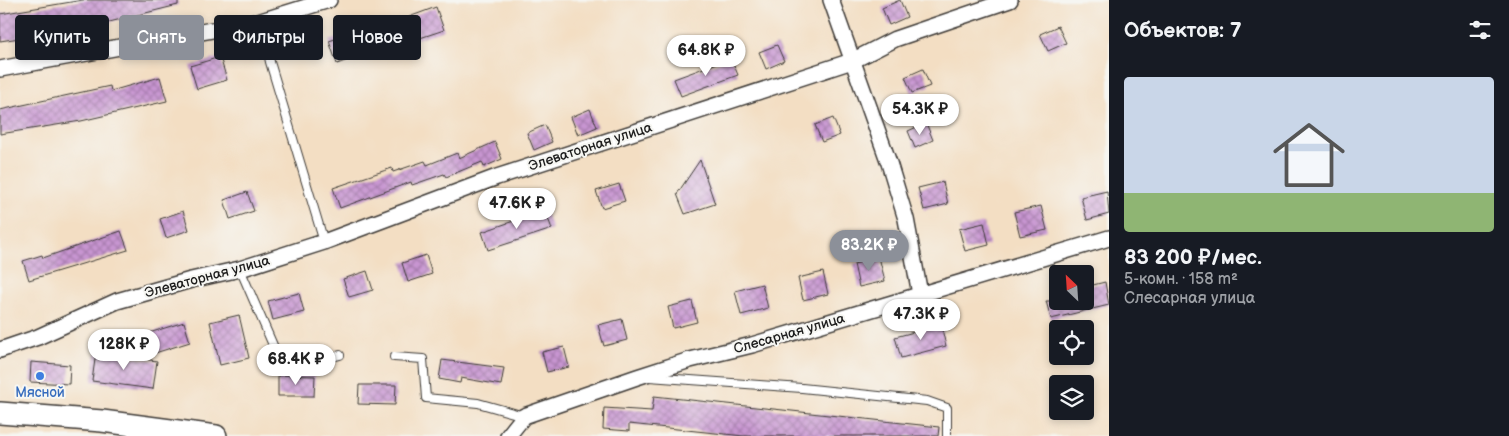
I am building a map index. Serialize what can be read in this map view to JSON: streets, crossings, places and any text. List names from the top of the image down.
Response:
{
  "streets": {
    "street": ["Элеваторная улица", "Слесарная улица"]
  },
  "places": ["Мясной"],
  "north": "top left",
  "page": {
    "heading": "Объектов: 7",
    "chip": [
      "Купить",
      "Снять",
      "Фильтры",
      "Новое"
    ],
    "price": [
      "64.8K ₽",
      "54.3K ₽",
      "47.6K ₽",
      "83.2K ₽",
      "47.3K ₽",
      "128K ₽",
      "68.4K ₽"
    ],
    "list": [
      {
        "name": "83 200 ₽/мес.",
        "note": "5-комн. · 158 m² · Слесарная улица"
      }
    ]
  }
}
